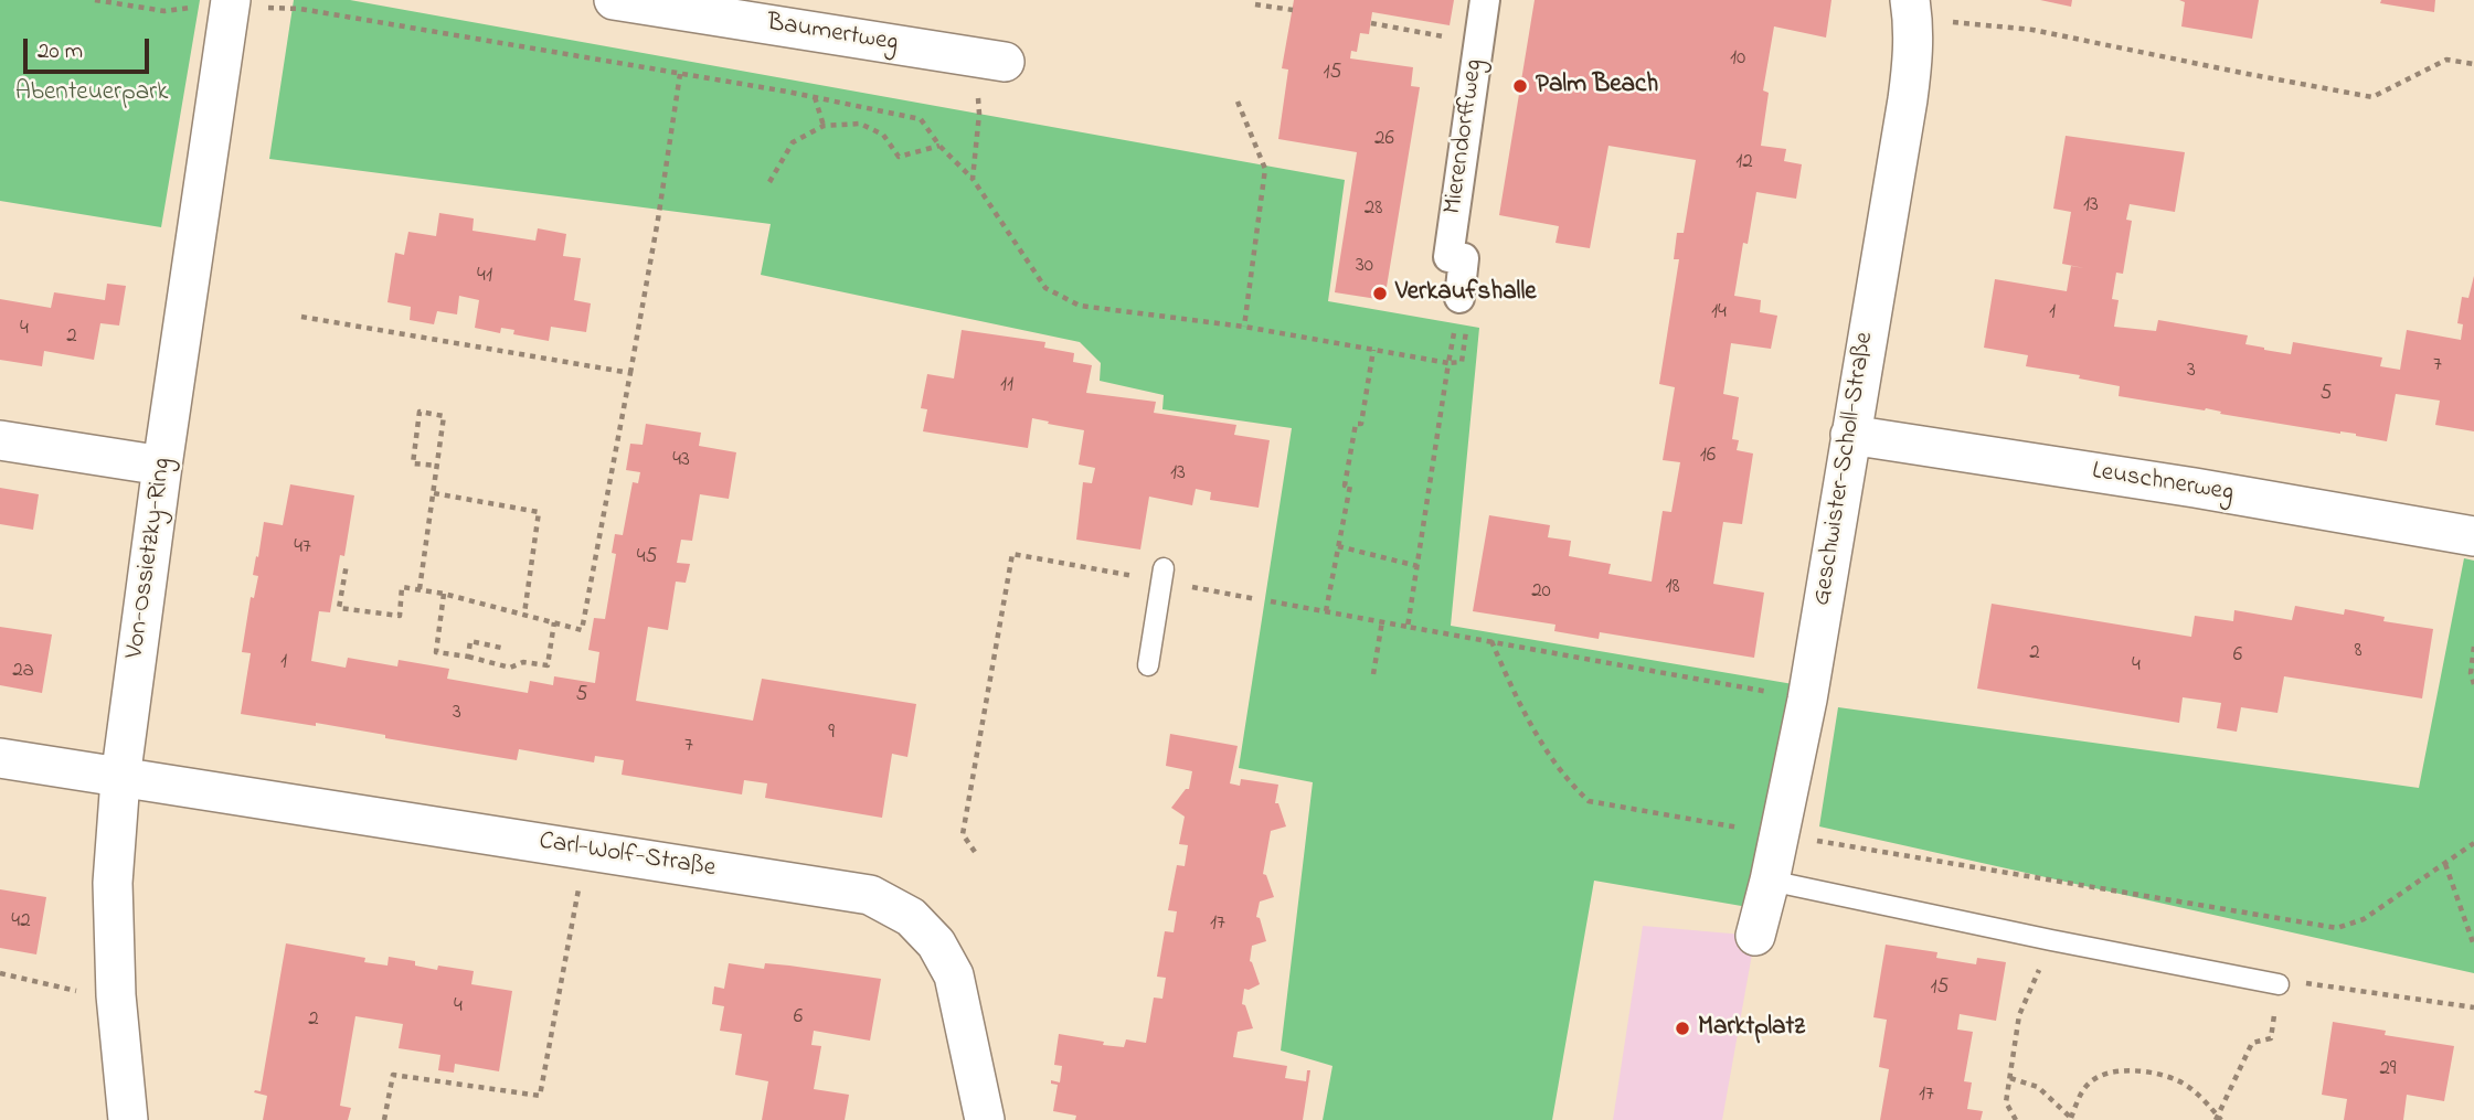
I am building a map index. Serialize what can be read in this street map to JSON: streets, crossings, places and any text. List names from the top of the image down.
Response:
{
  "streets": {
    "street": [
      "Baumertweg",
      "Mierendorffweg",
      "Geschwister-Scholl-Straße",
      "Leuschnerweg",
      "Von-Ossietzky-Ring",
      "Carl-Wolf-Straße"
    ]
  },
  "crossings": [
    ["Geschwister-Scholl-Straße", "Leuschnerweg"],
    ["Von-Ossietzky-Ring", "Carl-Wolf-Straße"]
  ],
  "parks": ["Abenteuerpark"],
  "places": ["Palm Beach", "Verkaufshalle", "Marktplatz"],
  "house_numbers": [
    "10",
    "15",
    "26",
    "12",
    "13",
    "28",
    "30",
    "41",
    "14",
    "1",
    "4",
    "2",
    "7",
    "3",
    "11",
    "5",
    "16",
    "43",
    "13",
    "47",
    "45",
    "18",
    "20",
    "8",
    "2",
    "6",
    "1",
    "4",
    "2a",
    "5",
    "3",
    "9",
    "7",
    "42",
    "17",
    "15",
    "4",
    "6",
    "2",
    "29",
    "17"
  ],
  "scale_bar": "20 m"
}
